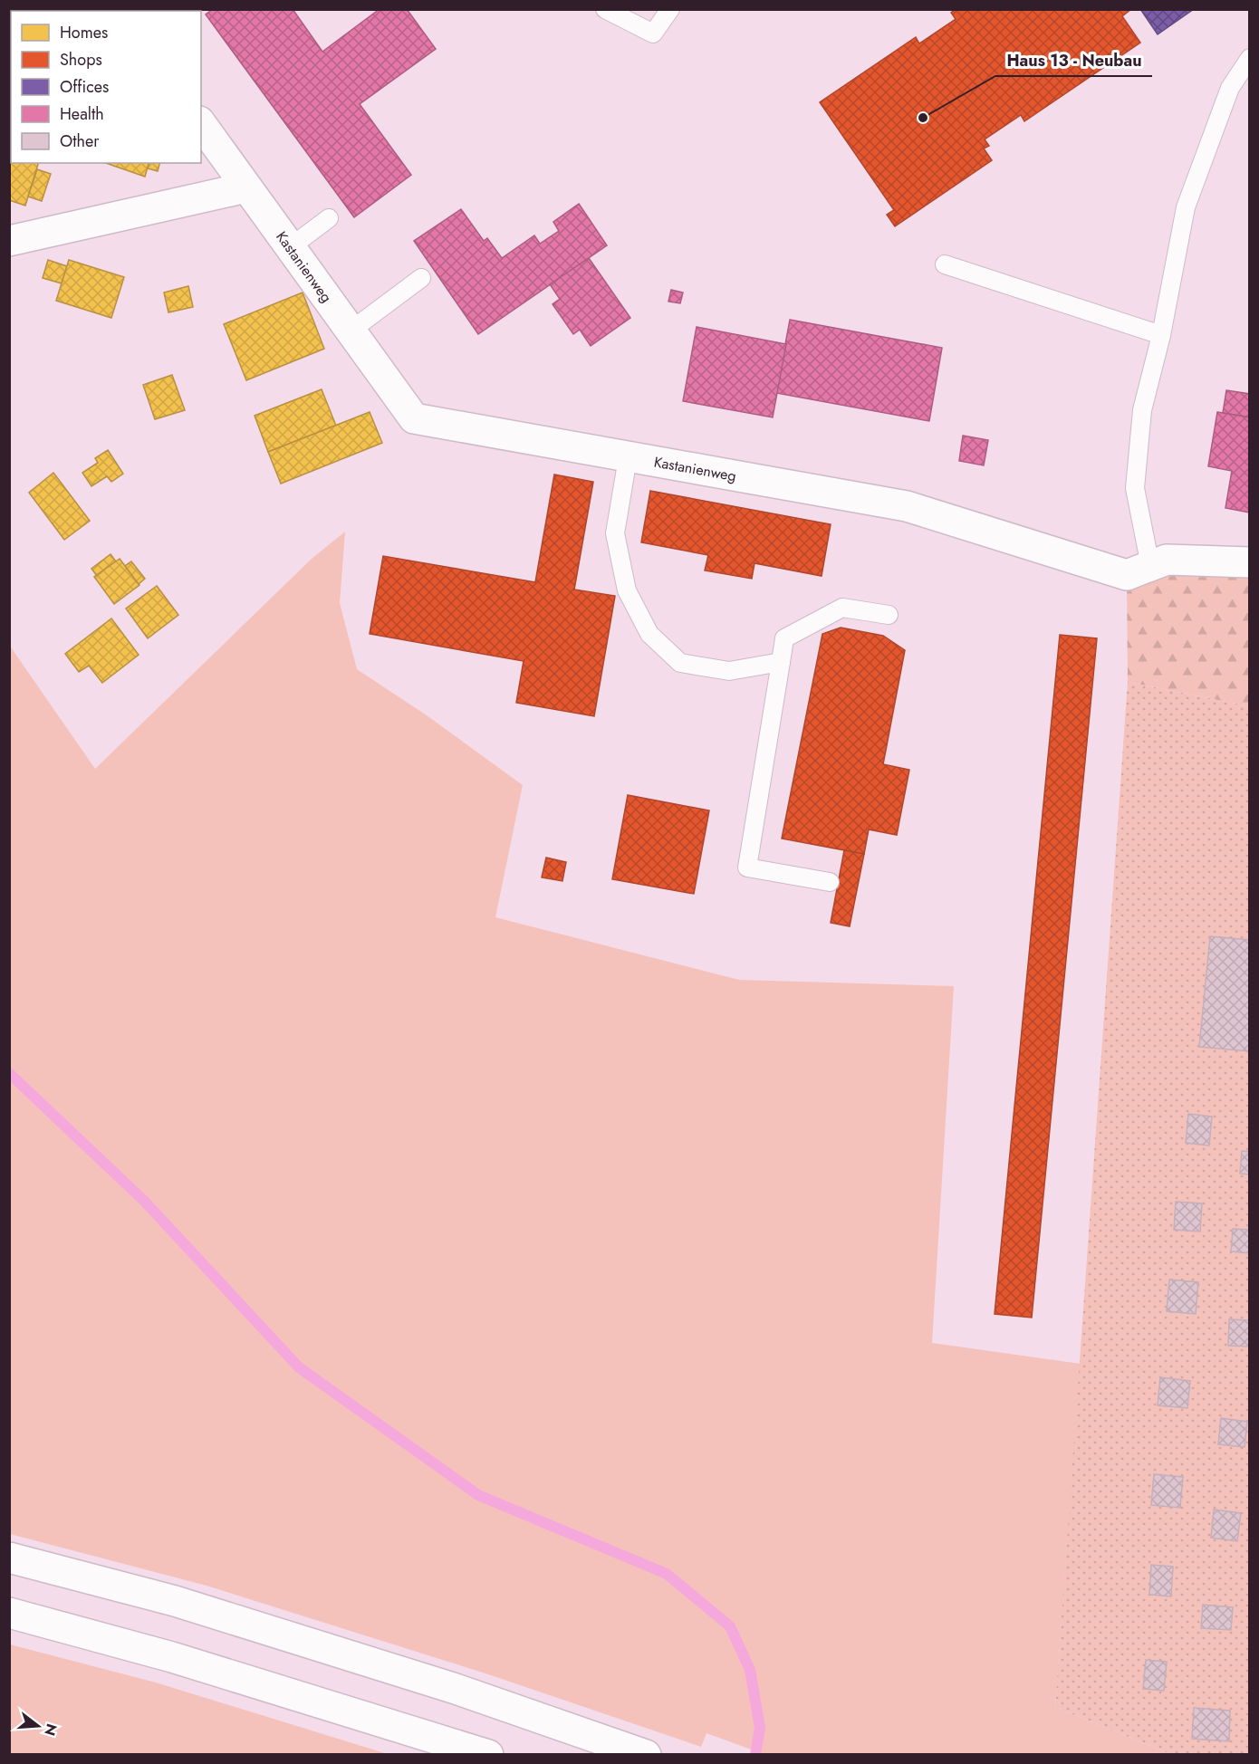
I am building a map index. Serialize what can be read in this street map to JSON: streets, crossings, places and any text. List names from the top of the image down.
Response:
{
  "streets": {
    "street": ["Kastanienweg"]
  },
  "places": ["Haus 13 - Neubau"],
  "legend": [
    "Homes",
    "Shops",
    "Offices",
    "Health",
    "Other"
  ],
  "north": "right"
}
